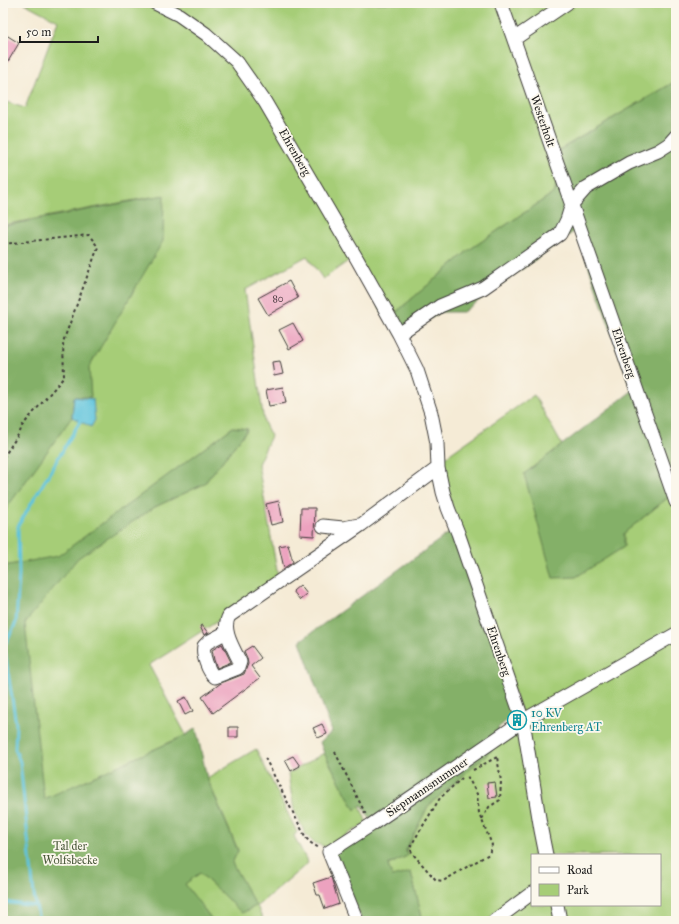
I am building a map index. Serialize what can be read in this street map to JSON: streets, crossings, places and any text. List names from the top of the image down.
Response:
{
  "streets": {
    "street": ["Westerholt", "Ehrenberg", "Siepmannsnummer"]
  },
  "crossings": [
    ["Westerholt", "Ehrenberg"],
    ["Ehrenberg", "Siepmannsnummer"]
  ],
  "parks": ["Tal der Wolfsbecke"],
  "places": {
    "building": ["10 KV Ehrenberg AT"]
  },
  "house_numbers": ["80"],
  "legend": ["Road", "Park"],
  "scale_bar": "50 m"
}
